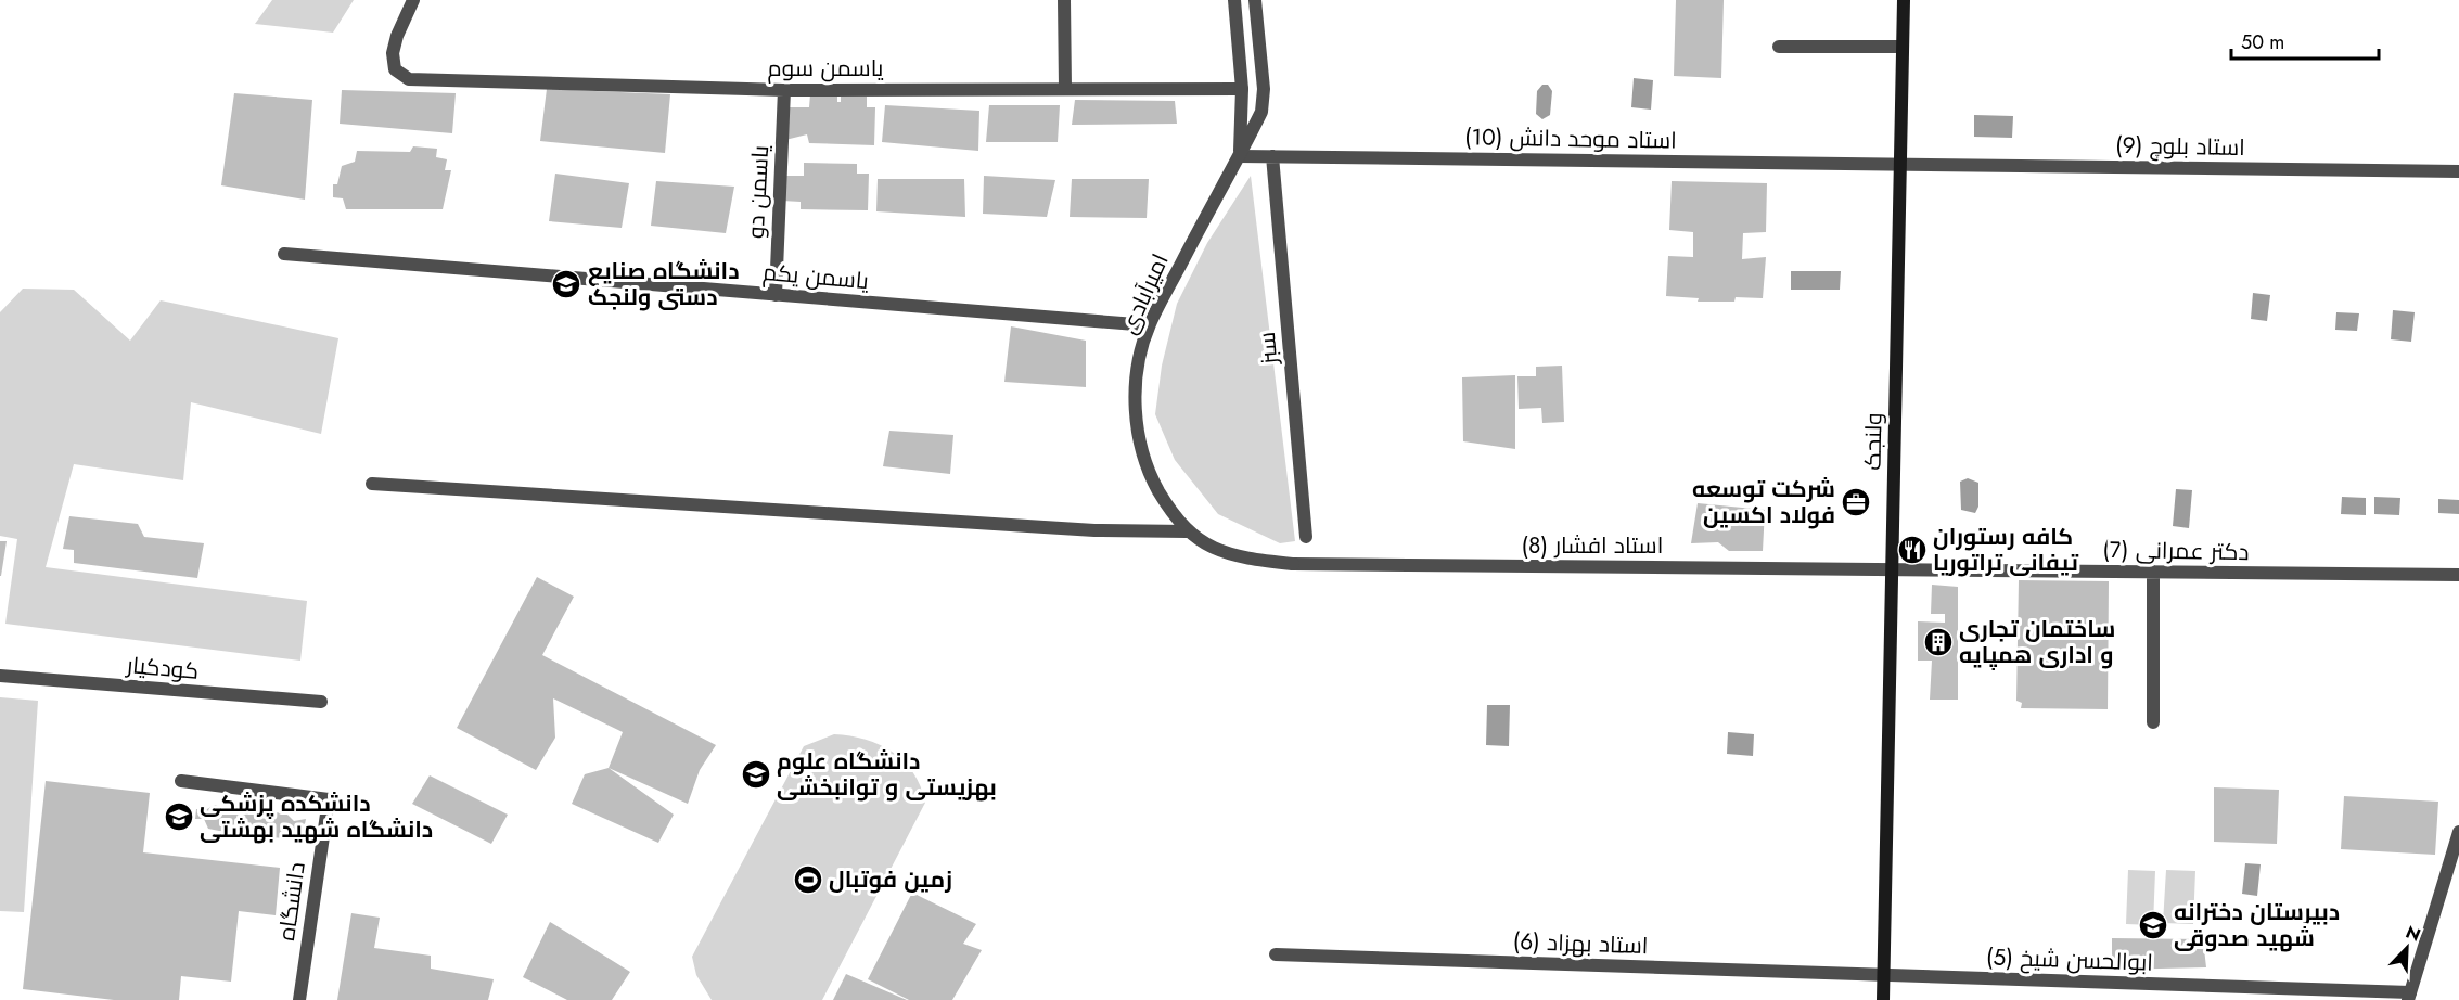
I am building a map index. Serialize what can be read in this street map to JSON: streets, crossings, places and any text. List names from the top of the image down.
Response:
{
  "streets": {
    "main road": ["ولنجک"],
    "street": [
      "یاسمن سوم",
      "استاد موحد دانش (10)",
      "استاد بلوچ (9)",
      "یاسمن دو",
      "یاسمن یکم",
      "امیرآبادی",
      "سبز",
      "استاد افشار (8)",
      "دکتر عمرانی (7)",
      "کودکیار",
      "دانشگاه",
      "استاد بهزاد (6)",
      "ابوالحسن شیخ (5)"
    ]
  },
  "crossings": [
    ["یاسمن سوم", "یاسمن دو"],
    ["یاسمن سوم", "امیرآبادی"],
    ["استاد موحد دانش (10)", "استاد بلوچ (9)"],
    ["استاد موحد دانش (10)", "امیرآبادی"],
    ["استاد موحد دانش (10)", "سبز"],
    ["استاد موحد دانش (10)", "ولنجک"],
    ["استاد بلوچ (9)", "ولنجک"],
    ["یاسمن دو", "یاسمن یکم"],
    ["یاسمن یکم", "امیرآبادی"],
    ["امیرآبادی", "استاد افشار (8)"],
    ["ولنجک", "استاد افشار (8)"],
    ["ولنجک", "دکتر عمرانی (7)"],
    ["ولنجک", "استاد بهزاد (6)"],
    ["ولنجک", "ابوالحسن شیخ (5)"],
    ["استاد افشار (8)", "دکتر عمرانی (7)"],
    ["استاد بهزاد (6)", "ابوالحسن شیخ (5)"]
  ],
  "places": {
    "school or university": [
      "دانشگاه صنایع دستى ولنجک",
      "دانشگاه علوم بهزیستی و توانبخشی",
      "دانشکده پزشکی دانشگاه شهید بهشتی",
      "دبیرستان دخترانه شهید صدوقی"
    ],
    "office": ["شرکت توسعه فولاد اکسین"],
    "restaurant": ["کافه رستوران تیفانی تراتوریا"],
    "building": ["ساختمان تجاری و اداری همپایه"],
    "sports": ["زمین فوتبال"]
  },
  "scale_bar": "50 m",
  "north": "top right"
}
